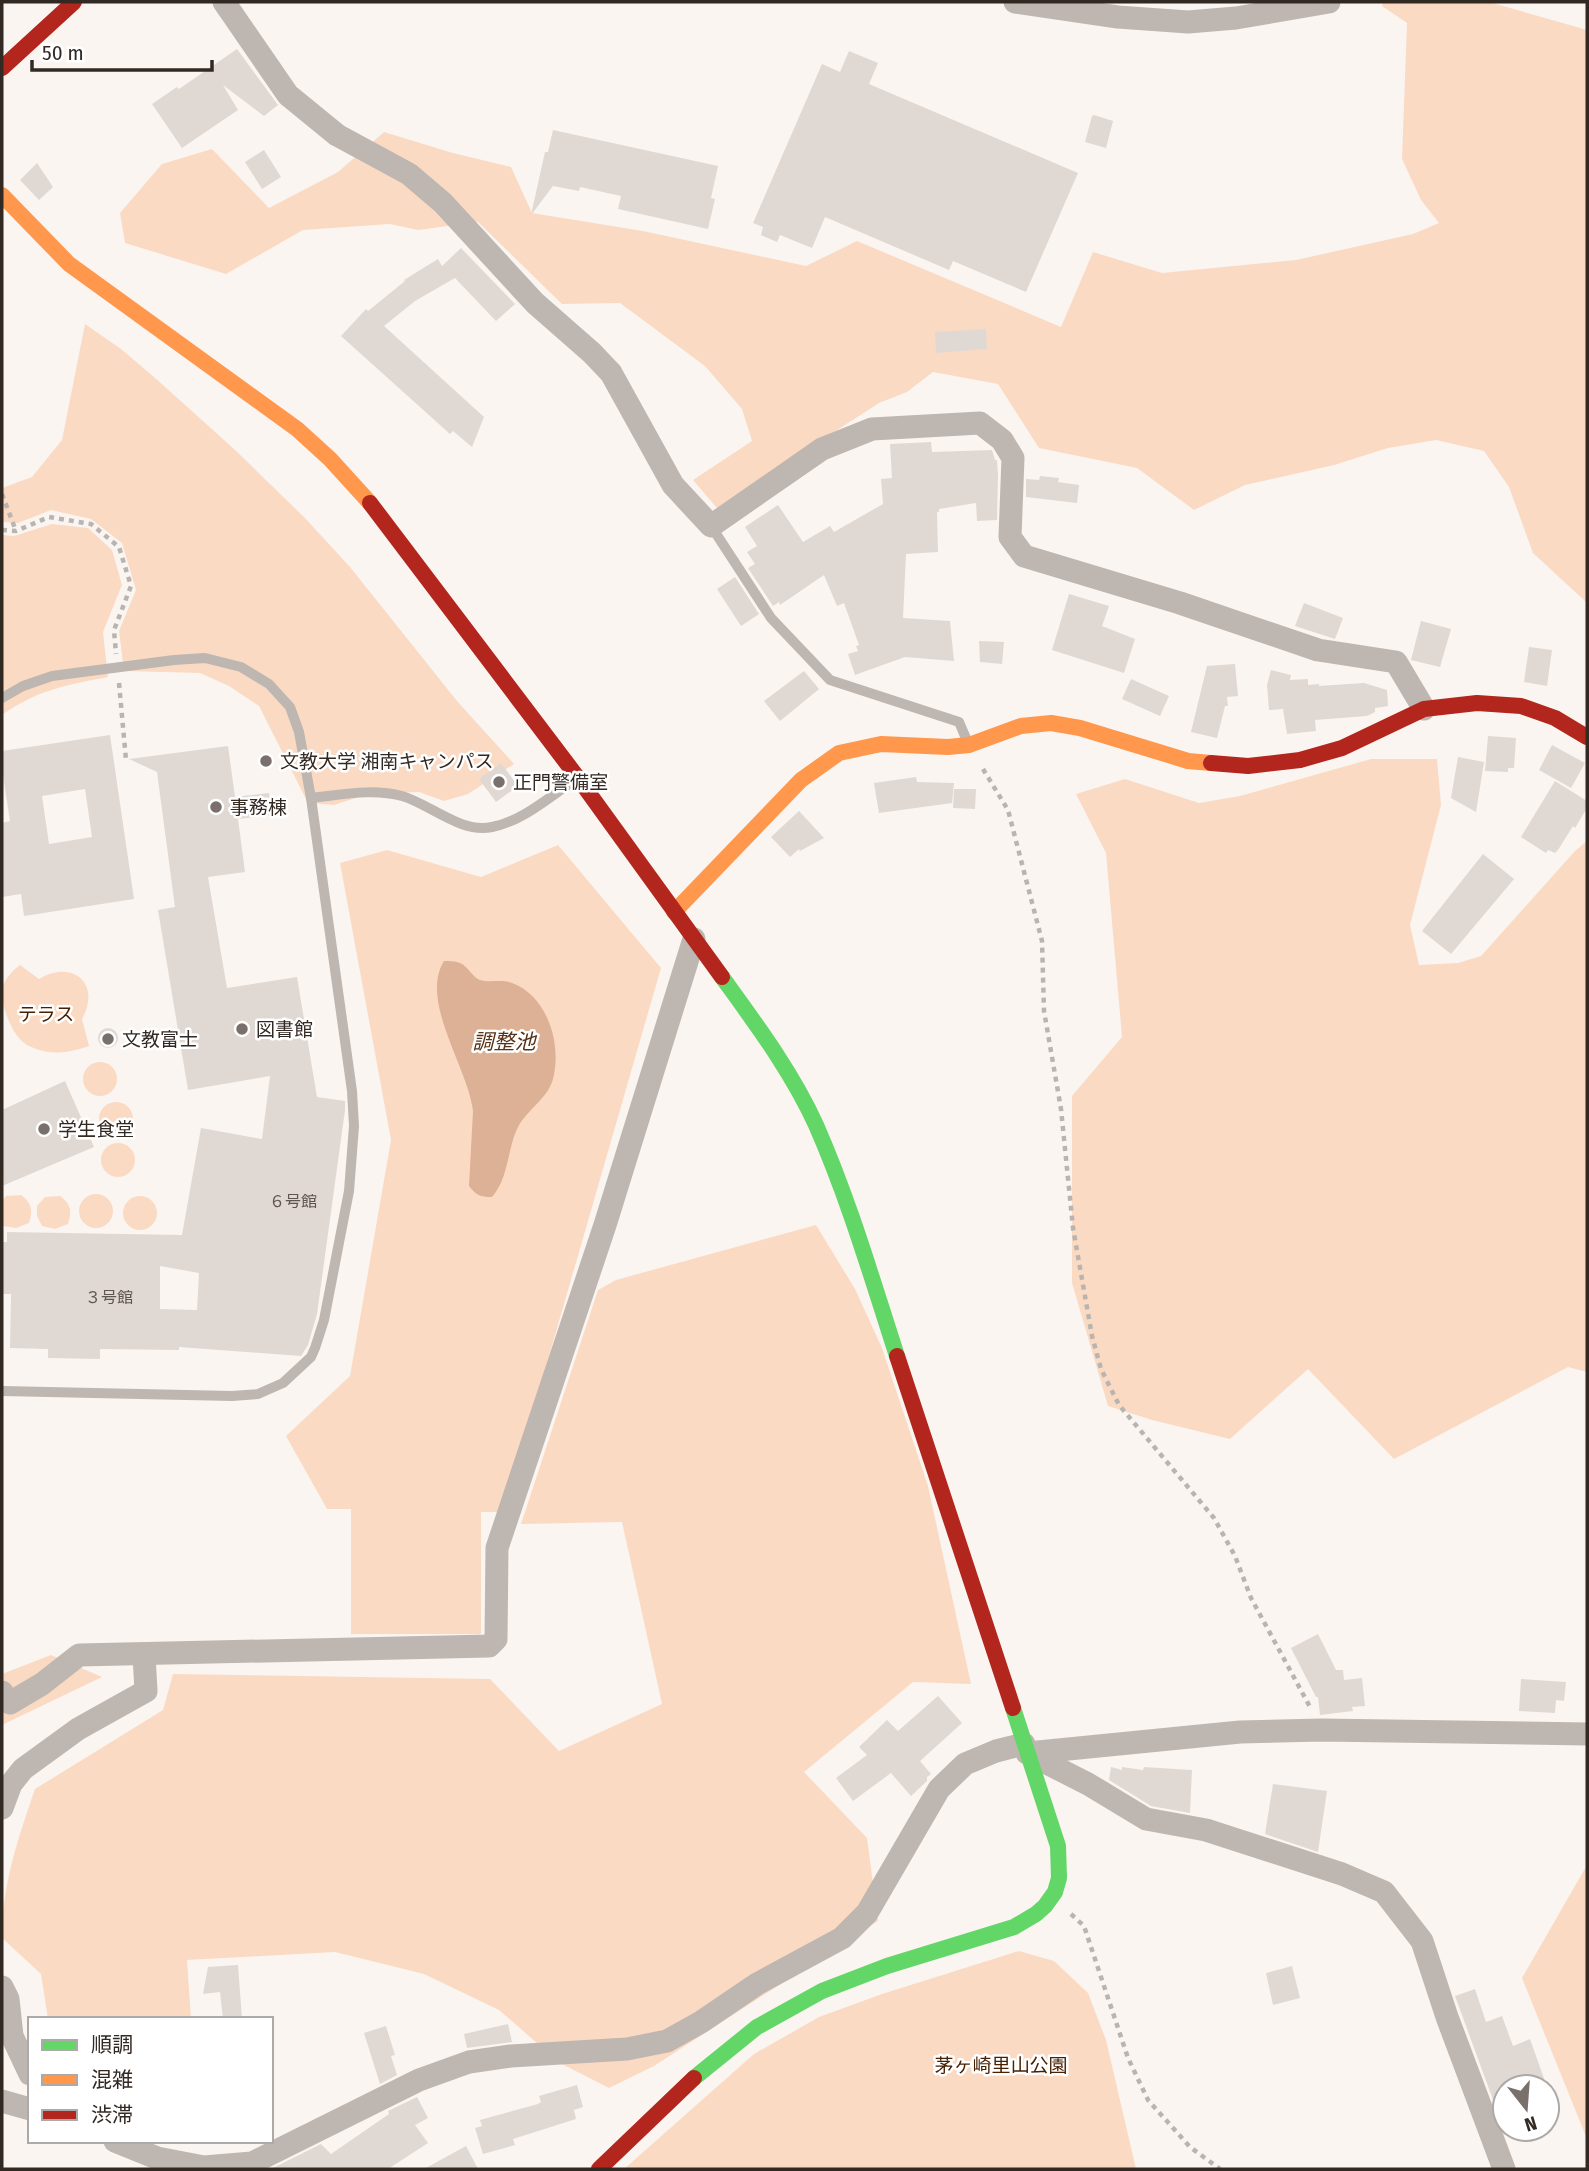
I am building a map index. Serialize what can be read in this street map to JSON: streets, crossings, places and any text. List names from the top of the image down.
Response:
{
  "water": ["調整池"],
  "parks": ["テラス", "茅ヶ崎里山公園"],
  "places": [
    "文教大学 湘南キャンパス",
    "正門警備室",
    "事務棟",
    "図書館",
    "文教富士",
    "学生食堂"
  ],
  "house_numbers": ["６号館", "３号館"],
  "legend": ["順調", "混雑", "渋滞"],
  "scale_bar": "50 m",
  "north": "bottom"
}
